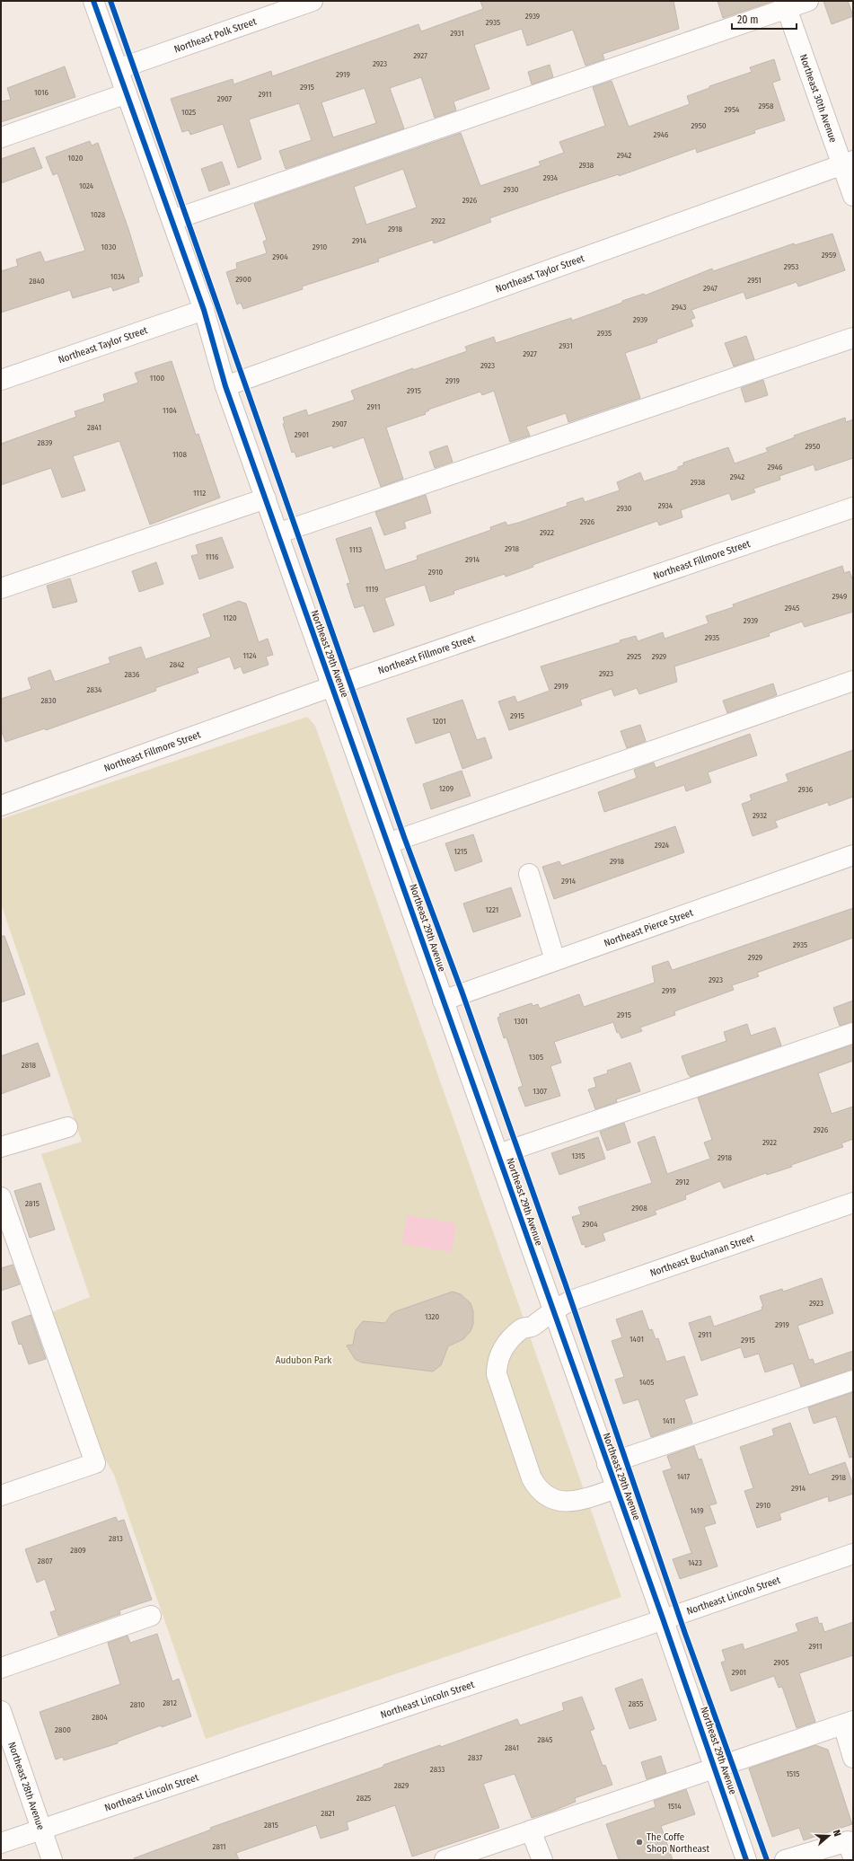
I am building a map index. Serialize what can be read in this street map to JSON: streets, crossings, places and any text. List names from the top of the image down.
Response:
{
  "streets": {
    "street": [
      "Northeast Polk Street",
      "Northeast 30th Avenue",
      "Northeast Taylor Street",
      "Northeast Fillmore Street",
      "Northeast 29th Avenue",
      "Northeast Pierce Street",
      "Northeast Buchanan Street",
      "Northeast Lincoln Street",
      "Northeast 28th Avenue"
    ]
  },
  "crossings": [
    ["Northeast Polk Street", "Northeast 29th Avenue"],
    ["Northeast 30th Avenue", "Northeast Taylor Street"],
    ["Northeast Taylor Street", "Northeast 29th Avenue"],
    ["Northeast Fillmore Street", "Northeast 29th Avenue"],
    ["Northeast 29th Avenue", "Northeast Pierce Street"],
    ["Northeast 29th Avenue", "Northeast Buchanan Street"],
    ["Northeast 29th Avenue", "Northeast Lincoln Street"],
    ["Northeast Lincoln Street", "Northeast 28th Avenue"]
  ],
  "parks": ["Audubon Park"],
  "places": ["The Coffe Shop Northeast"],
  "house_numbers": [
    "2939",
    "2935",
    "2931",
    "2927",
    "2923",
    "2919",
    "2915",
    "1016",
    "2911",
    "2907",
    "2958",
    "2954",
    "1025",
    "2950",
    "2946",
    "2942",
    "1020",
    "2938",
    "2934",
    "1024",
    "2930",
    "2926",
    "1028",
    "2922",
    "2918",
    "2914",
    "1030",
    "2910",
    "2959",
    "2904",
    "2953",
    "1034",
    "2900",
    "2951",
    "2840",
    "2947",
    "2943",
    "2939",
    "2935",
    "2931",
    "2927",
    "2923",
    "1100",
    "2919",
    "2915",
    "2911",
    "1104",
    "2907",
    "2841",
    "2901",
    "2839",
    "2950",
    "1108",
    "2946",
    "2942",
    "2938",
    "1112",
    "2934",
    "2930",
    "2926",
    "2922",
    "2918",
    "1113",
    "1116",
    "2914",
    "2910",
    "1119",
    "2949",
    "2945",
    "1120",
    "2939",
    "2935",
    "1124",
    "2925",
    "2929",
    "2842",
    "2923",
    "2836",
    "2919",
    "2834",
    "2830",
    "2915",
    "1201",
    "1209",
    "2936",
    "2932",
    "2924",
    "1215",
    "2918",
    "2914",
    "1221",
    "2935",
    "2929",
    "2923",
    "2919",
    "2915",
    "1301",
    "1305",
    "2818",
    "1307",
    "2926",
    "2922",
    "1315",
    "2918",
    "2912",
    "2815",
    "2908",
    "2904",
    "2923",
    "1320",
    "2919",
    "2911",
    "1401",
    "2915",
    "1405",
    "1411",
    "1417",
    "2918",
    "2914",
    "2910",
    "1419",
    "2813",
    "2809",
    "2807",
    "1423",
    "2911",
    "2905",
    "2901",
    "2812",
    "2855",
    "2810",
    "2804",
    "2800",
    "2845",
    "2841",
    "2837",
    "2833",
    "1515",
    "2829",
    "2825",
    "1514",
    "2821",
    "2815",
    "2811"
  ],
  "scale_bar": "20 m",
  "north": "right"
}
